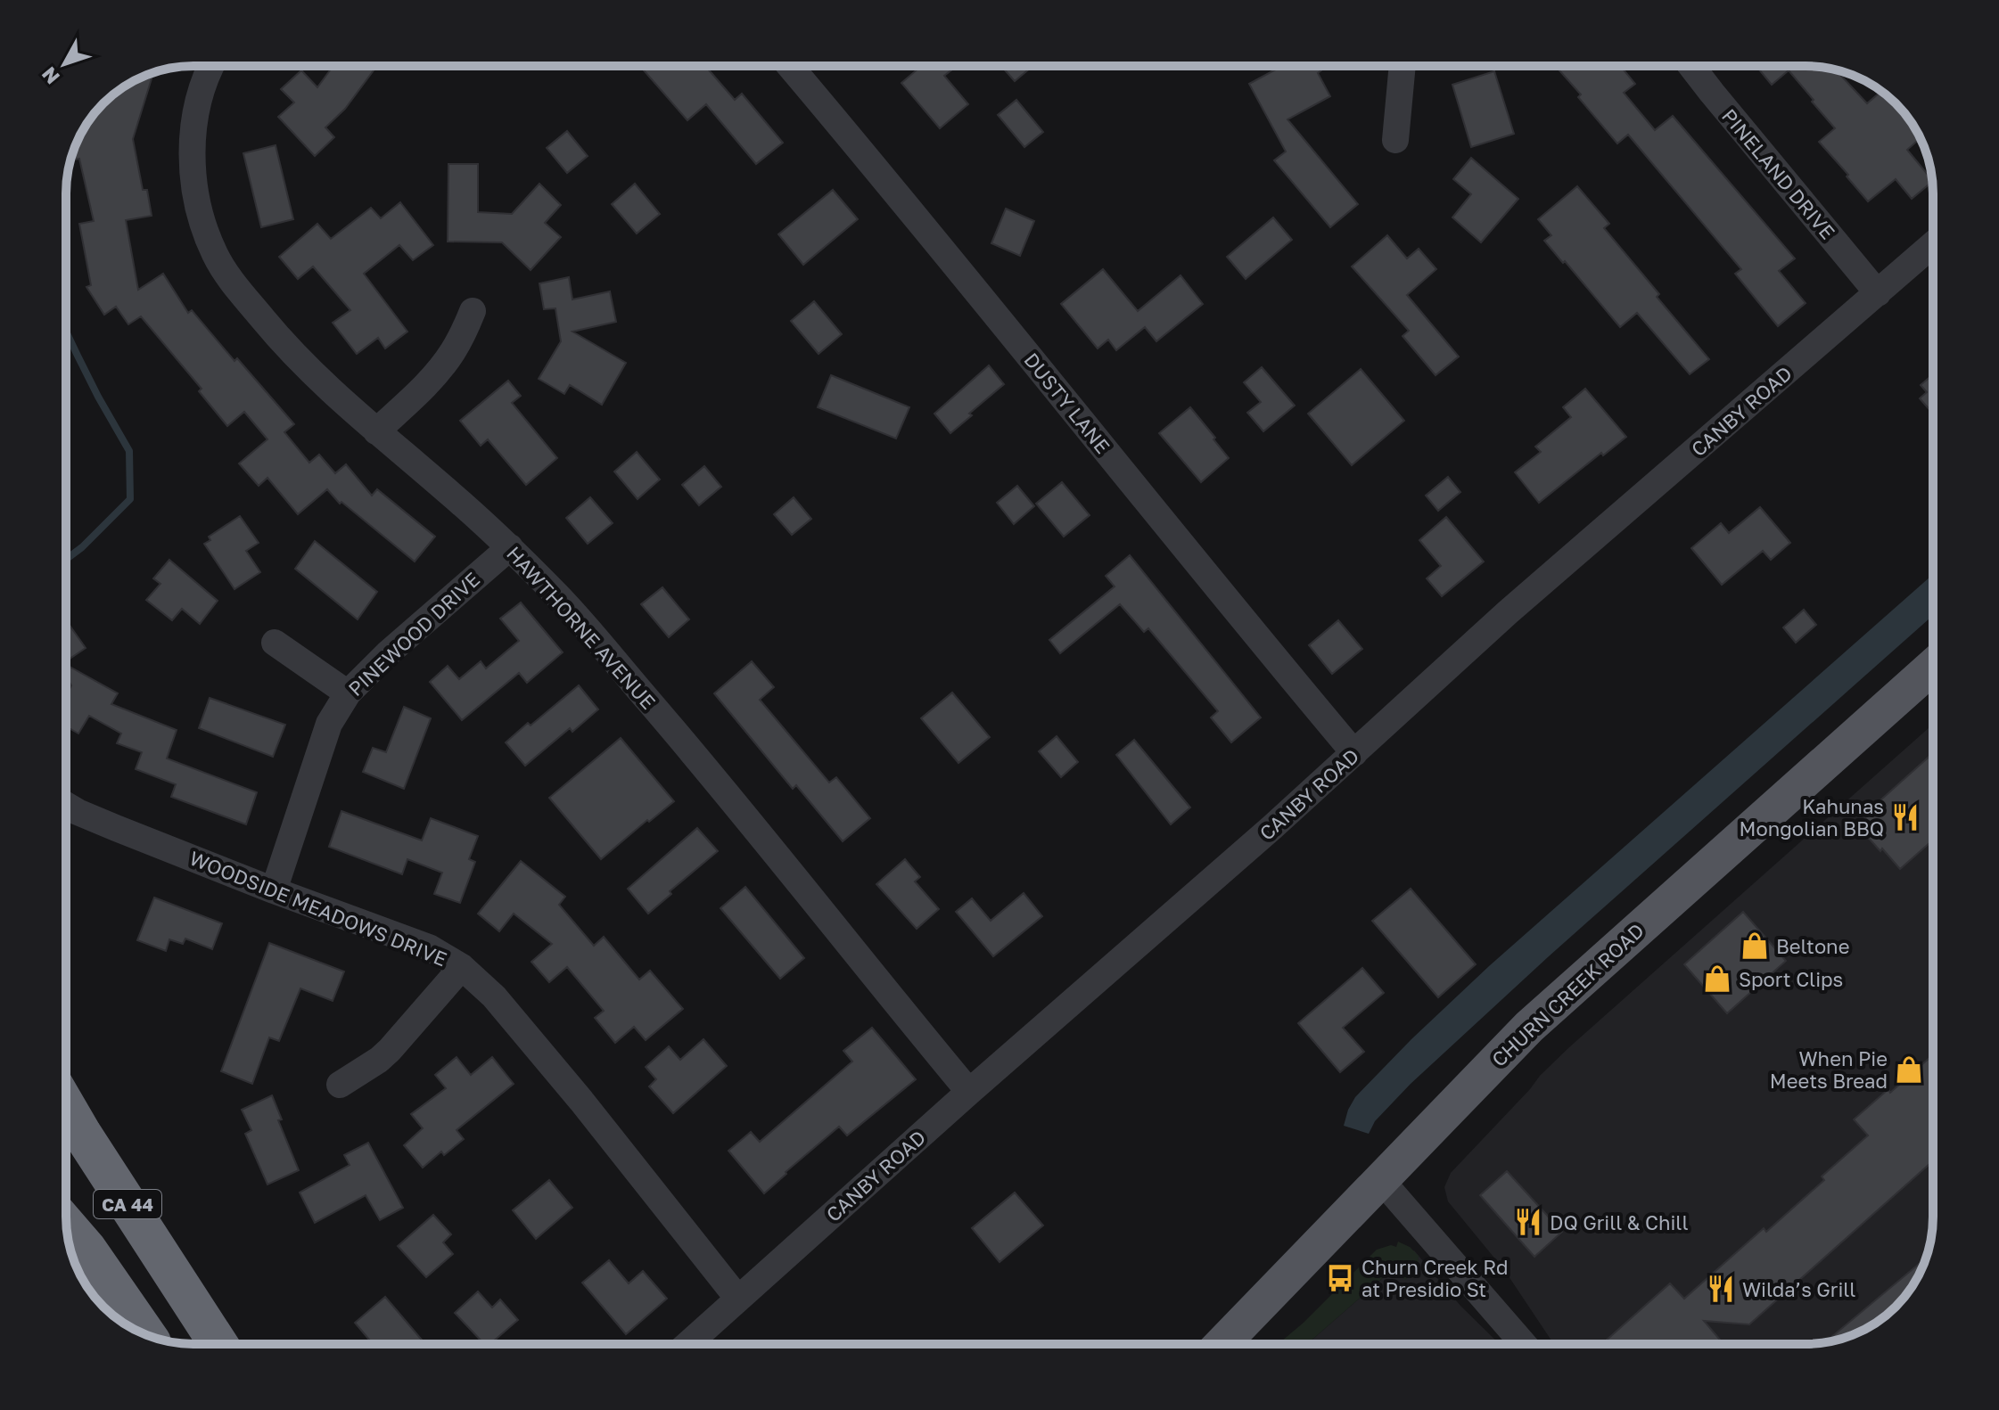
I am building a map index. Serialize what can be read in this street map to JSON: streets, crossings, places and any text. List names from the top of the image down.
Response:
{
  "streets": {
    "highway": ["CA 44"],
    "main road": ["CHURN CREEK ROAD"],
    "street": [
      "PINELAND DRIVE",
      "DUSTY LANE",
      "CANBY ROAD",
      "HAWTHORNE AVENUE",
      "PINEWOOD DRIVE",
      "WOODSIDE MEADOWS DRIVE"
    ]
  },
  "crossings": [
    ["PINELAND DRIVE", "CANBY ROAD"],
    ["DUSTY LANE", "CANBY ROAD"],
    ["CANBY ROAD", "HAWTHORNE AVENUE"],
    ["CANBY ROAD", "WOODSIDE MEADOWS DRIVE"],
    ["HAWTHORNE AVENUE", "PINEWOOD DRIVE"],
    ["PINEWOOD DRIVE", "WOODSIDE MEADOWS DRIVE"]
  ],
  "places": {
    "restaurant": ["Kahunas Mongolian BBQ", "DQ Grill & Chill", "Wilda’s Grill"],
    "shop": ["Beltone", "Sport Clips", "When Pie Meets Bread"],
    "bus stop": ["Churn Creek Rd at Presidio St"]
  },
  "north": "bottom left"
}
